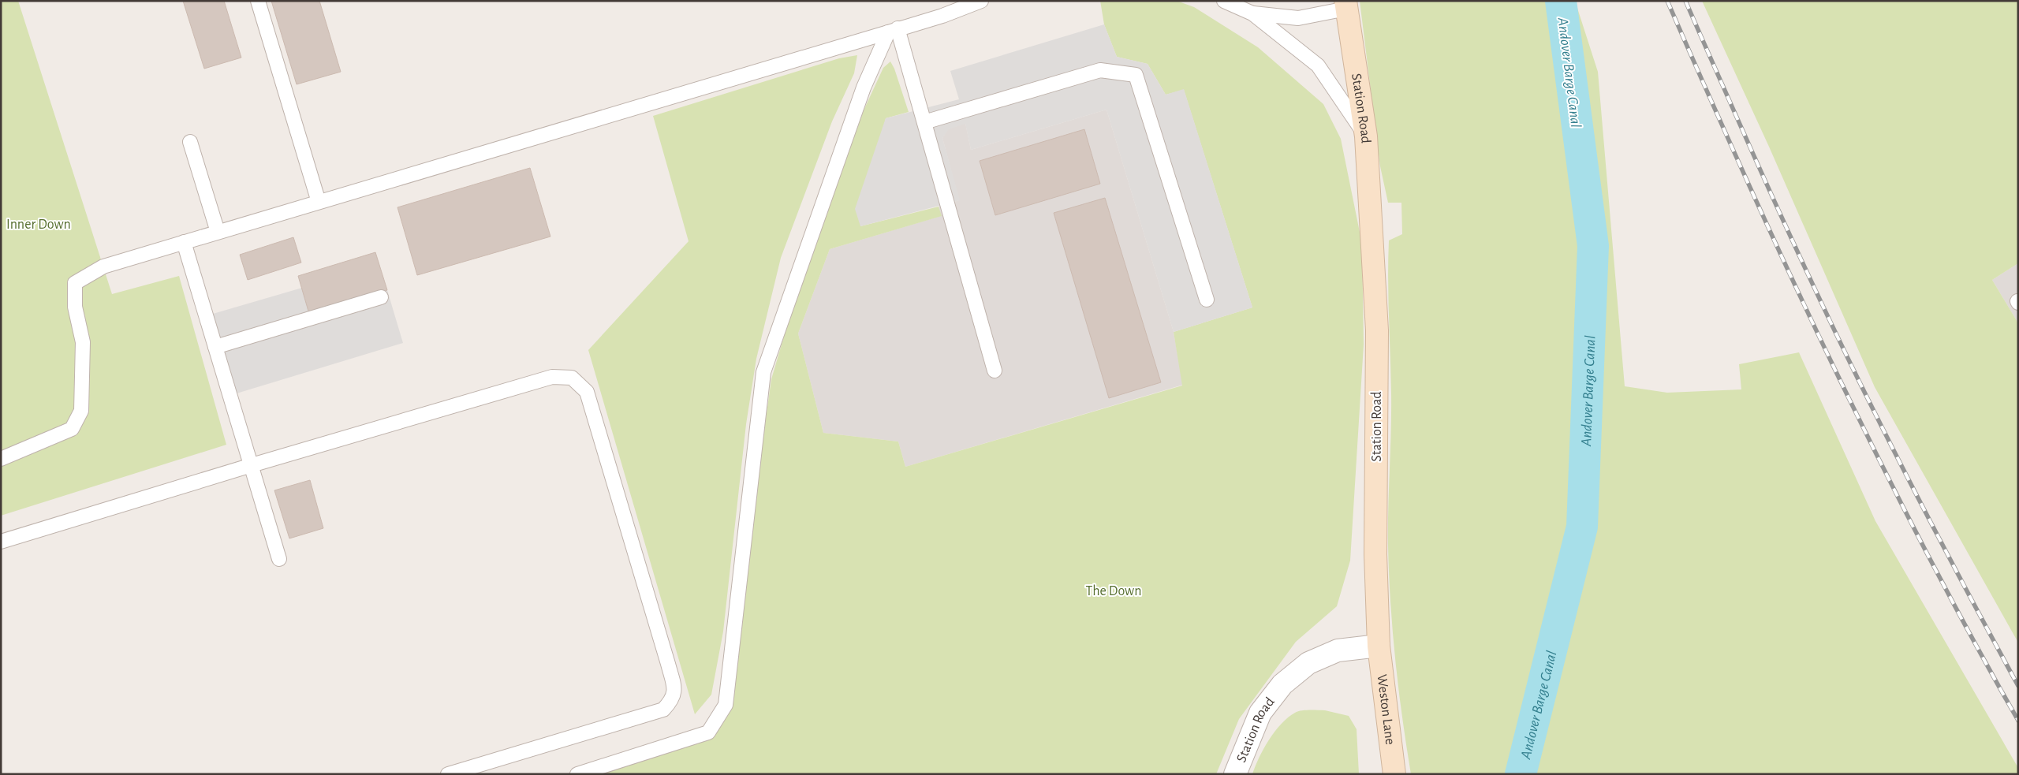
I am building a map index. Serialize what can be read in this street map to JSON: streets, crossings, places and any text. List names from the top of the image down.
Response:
{
  "streets": {
    "street": ["Station Road", "Weston Lane"]
  },
  "crossings": [
    ["Station Road", "Weston Lane"]
  ],
  "water": ["Andover Barge Canal"],
  "parks": ["Inner Down", "The Down"]
}
